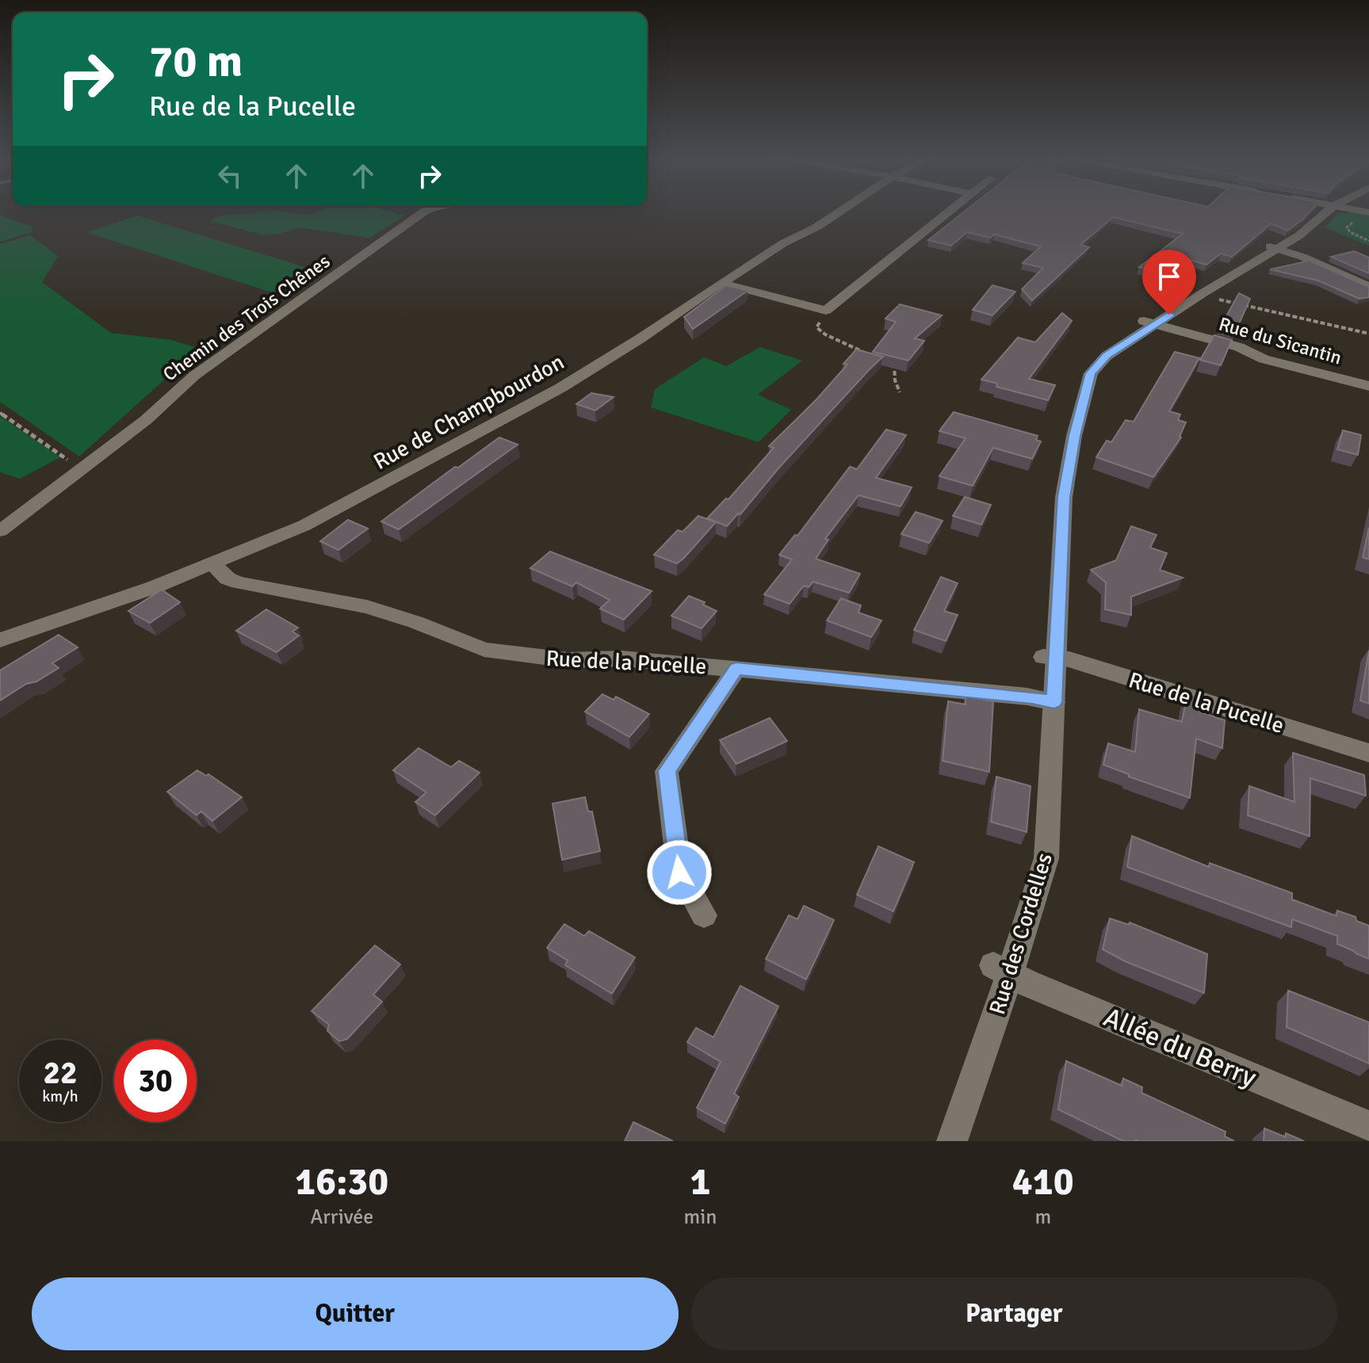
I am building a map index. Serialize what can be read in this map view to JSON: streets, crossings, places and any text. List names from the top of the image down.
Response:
{
  "streets": {
    "street": [
      "Chemin des Trois Chênes",
      "Rue du Sicantin",
      "Rue de Champbourdon",
      "Rue de la Pucelle",
      "Rue des Cordelles",
      "Allée du Berry"
    ]
  },
  "crossings": [
    ["Rue du Sicantin", "Rue des Cordelles"],
    ["Rue de Champbourdon", "Rue de la Pucelle"],
    ["Rue de la Pucelle", "Rue des Cordelles"],
    ["Rue des Cordelles", "Allée du Berry"]
  ],
  "page": {
    "turn": ["70 m", "Rue de la Pucelle"],
    "speed": "22 km/h",
    "limit": "30",
    "eta": [
      "16:30",
      "Arrivée",
      "1",
      "min",
      "410",
      "m"
    ],
    "buttons": ["Quitter", "Partager"]
  }
}
